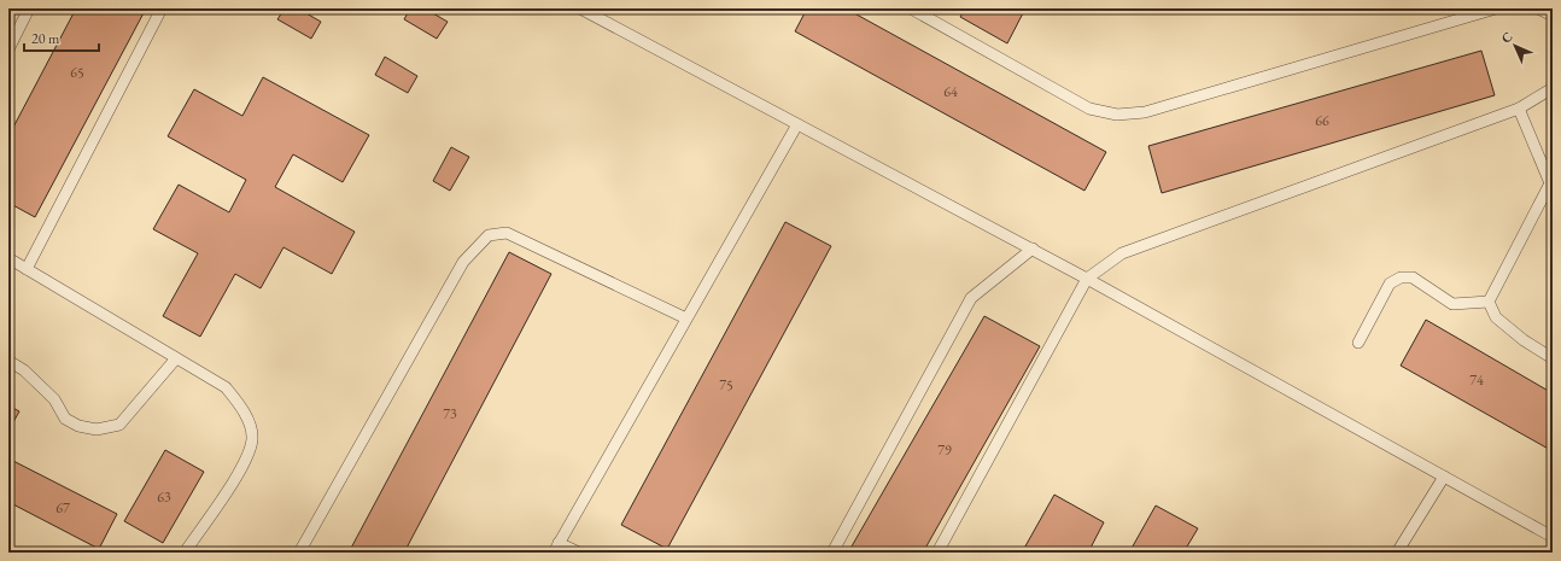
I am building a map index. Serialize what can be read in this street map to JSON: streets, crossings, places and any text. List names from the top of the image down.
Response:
{
  "house_numbers": [
    "65",
    "64",
    "66",
    "74",
    "75",
    "73",
    "79",
    "63",
    "67"
  ],
  "scale_bar": "20 m",
  "north": "top left"
}
